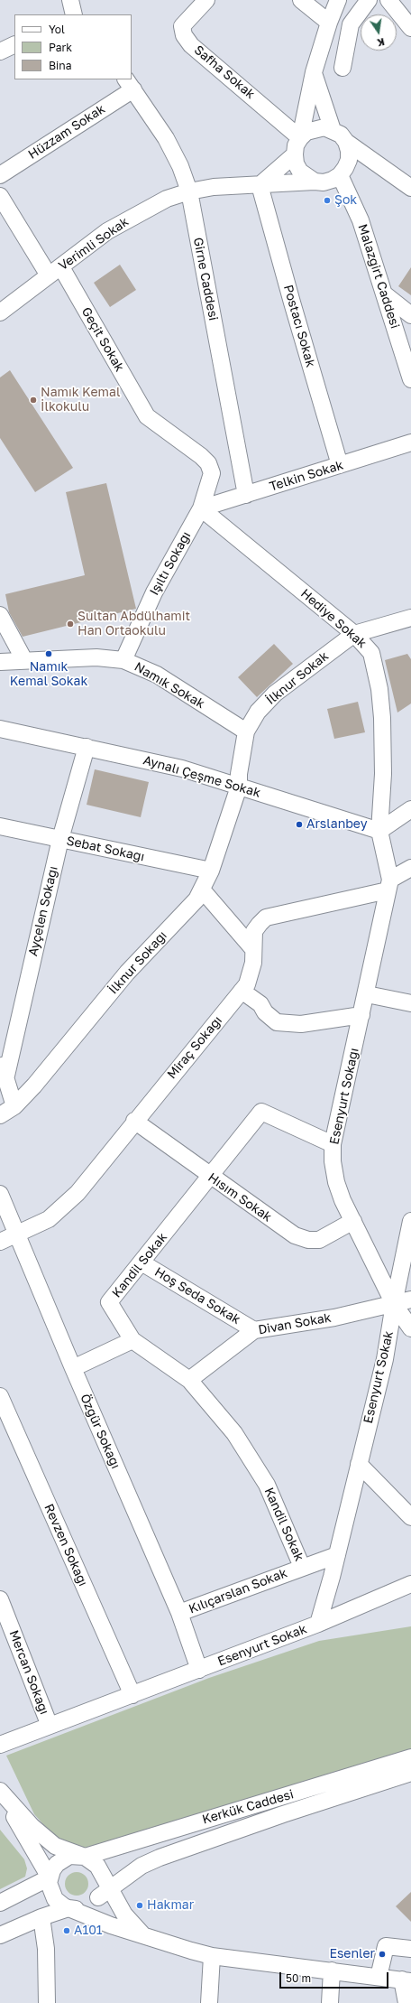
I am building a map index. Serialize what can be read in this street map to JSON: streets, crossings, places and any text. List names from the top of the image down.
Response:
{
  "streets": {
    "street": [
      "Safha Sokak",
      "Hüzzam Sokak",
      "Verimli Sokak",
      "Malazgirt Caddesi",
      "Girne Caddesi",
      "Postacı Sokak",
      "Geçit Sokak",
      "Telkin Sokak",
      "Işıltı Sokağı",
      "Hediye Sokak",
      "İlknur Sokak",
      "Namık Sokak",
      "Aynalı Çeşme Sokak",
      "Sebat Sokağı",
      "Ayçelen Sokağı",
      "İlknur Sokağı",
      "Miraç Sokağı",
      "Esenyurt Sokağı",
      "Hısım Sokak",
      "Kandil Sokak",
      "Hoş Seda Sokak",
      "Divan Sokak",
      "Esenyurt Sokak",
      "Özgür Sokağı",
      "Revzen Sokağı",
      "Kılıçarslan Sokak",
      "Mercan Sokağı",
      "Kerkük Caddesi"
    ]
  },
  "crossings": [
    ["Safha Sokak", "Verimli Sokak"],
    ["Safha Sokak", "Malazgirt Caddesi"],
    ["Hüzzam Sokak", "Girne Caddesi"],
    ["Verimli Sokak", "Malazgirt Caddesi"],
    ["Verimli Sokak", "Girne Caddesi"],
    ["Verimli Sokak", "Postacı Sokak"],
    ["Verimli Sokak", "Geçit Sokak"],
    ["Girne Caddesi", "Telkin Sokak"],
    ["Postacı Sokak", "Telkin Sokak"],
    ["Geçit Sokak", "Telkin Sokak"],
    ["Geçit Sokak", "Işıltı Sokağı"],
    ["Geçit Sokak", "Hediye Sokak"],
    ["Telkin Sokak", "Işıltı Sokağı"],
    ["Telkin Sokak", "Hediye Sokak"],
    ["Işıltı Sokağı", "Hediye Sokak"],
    ["Işıltı Sokağı", "Namık Sokak"],
    ["Hediye Sokak", "İlknur Sokak"],
    ["Hediye Sokak", "Aynalı Çeşme Sokak"],
    ["Hediye Sokak", "Miraç Sokağı"],
    ["Hediye Sokak", "Esenyurt Sokağı"],
    ["İlknur Sokak", "Namık Sokak"],
    ["İlknur Sokak", "Aynalı Çeşme Sokak"],
    ["İlknur Sokak", "İlknur Sokağı"],
    ["Aynalı Çeşme Sokak", "Ayçelen Sokağı"],
    ["Aynalı Çeşme Sokak", "İlknur Sokağı"],
    ["Sebat Sokağı", "Ayçelen Sokağı"],
    ["Sebat Sokağı", "İlknur Sokağı"],
    ["Miraç Sokağı", "Esenyurt Sokağı"],
    ["Miraç Sokağı", "Hısım Sokak"],
    ["Miraç Sokağı", "Özgür Sokağı"],
    ["Esenyurt Sokağı", "Hısım Sokak"],
    ["Esenyurt Sokağı", "Kandil Sokak"],
    ["Esenyurt Sokağı", "Divan Sokak"],
    ["Esenyurt Sokağı", "Esenyurt Sokak"],
    ["Hısım Sokak", "Kandil Sokak"],
    ["Kandil Sokak", "Hoş Seda Sokak"],
    ["Kandil Sokak", "Divan Sokak"],
    ["Kandil Sokak", "Kılıçarslan Sokak"],
    ["Hoş Seda Sokak", "Divan Sokak"],
    ["Divan Sokak", "Esenyurt Sokak"],
    ["Esenyurt Sokak", "Özgür Sokağı"],
    ["Esenyurt Sokak", "Revzen Sokağı"],
    ["Esenyurt Sokak", "Kılıçarslan Sokak"],
    ["Esenyurt Sokak", "Mercan Sokağı"],
    ["Özgür Sokağı", "Kılıçarslan Sokak"]
  ],
  "places": [
    "Şok",
    "Namık Kemal İlkokulu",
    "Sultan Abdülhamit Han Ortaokulu",
    "Namık Kemal Sokak",
    "Arslanbey",
    "Hakmar",
    "A101",
    "Esenler"
  ],
  "legend": ["Yol", "Park", "Bina"],
  "scale_bar": "50 m",
  "north": "bottom"
}
